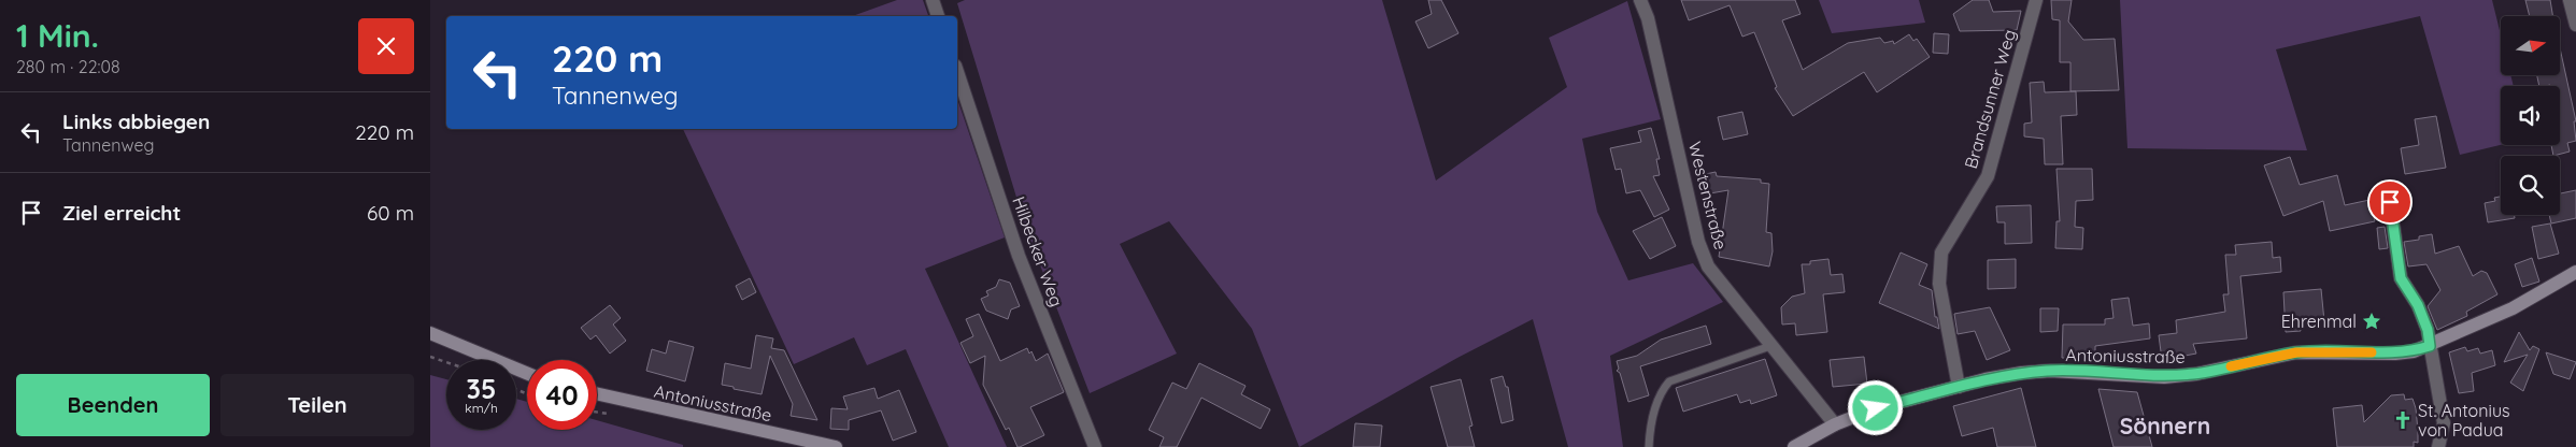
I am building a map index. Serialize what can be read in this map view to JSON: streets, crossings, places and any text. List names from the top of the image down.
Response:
{
  "streets": {
    "street": [
      "Brandsunner Weg",
      "Westenstraße",
      "Hilbecker Weg",
      "Antoniusstraße"
    ]
  },
  "crossings": [
    ["Brandsunner Weg", "Antoniusstraße"],
    ["Westenstraße", "Antoniusstraße"]
  ],
  "districts": ["Sönnern"],
  "places": {
    "place": ["Ehrenmal"],
    "church": ["St. Antonius von Padua"]
  },
  "north": "right",
  "page": {
    "heading": ["1 Min.", "280 m · 22:08"],
    "turn": ["220 m", "Tannenweg"],
    "list": [
      {
        "name": "Links abbiegen",
        "note": "Tannenweg",
        "value": "220 m"
      },
      {
        "name": "Ziel erreicht",
        "value": "60 m"
      }
    ],
    "speed": "35 km/h",
    "limit": "40",
    "buttons": ["Beenden", "Teilen"]
  }
}
